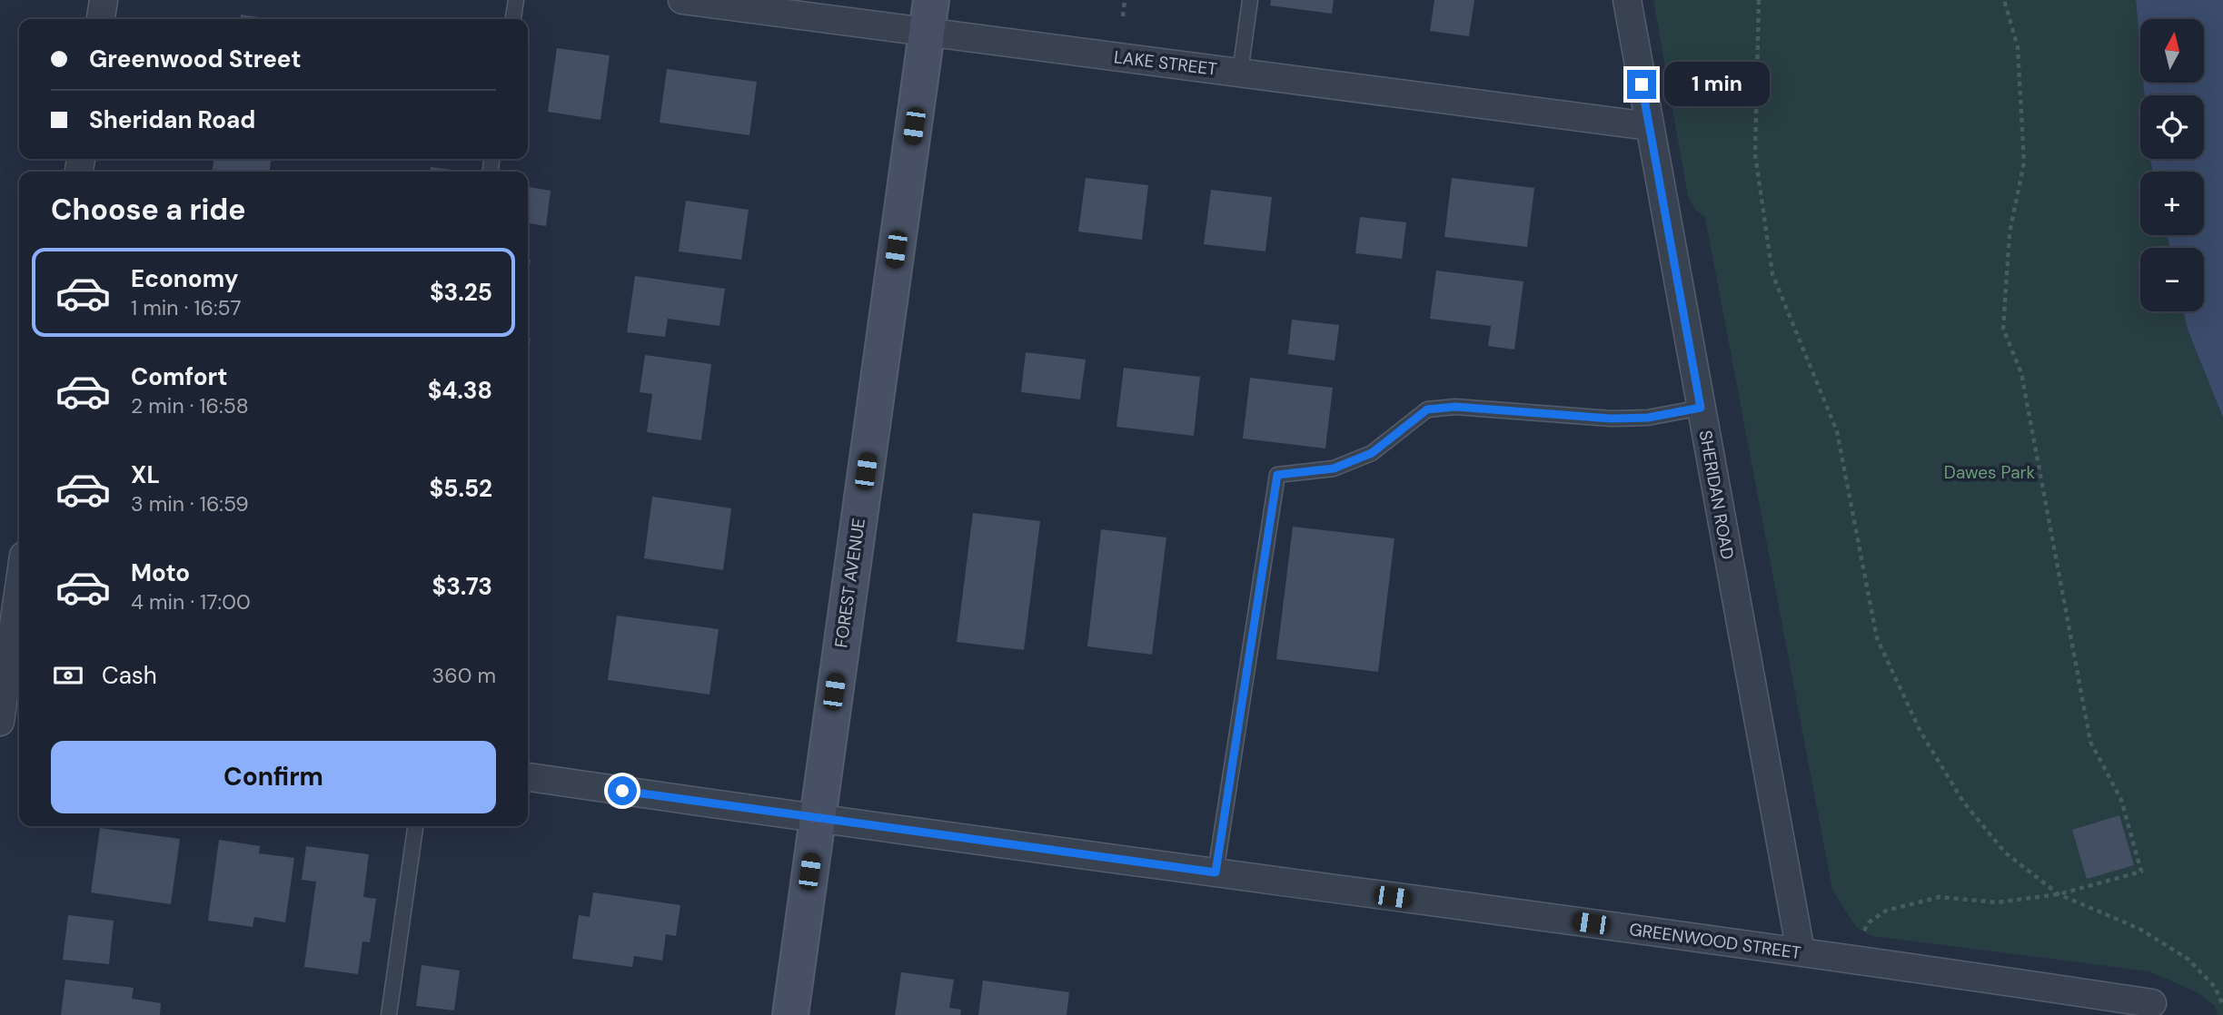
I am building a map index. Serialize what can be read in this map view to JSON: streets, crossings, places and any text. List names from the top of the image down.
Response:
{
  "streets": {
    "main road": ["FOREST AVENUE"],
    "street": ["LAKE STREET", "SHERIDAN ROAD", "GREENWOOD STREET"]
  },
  "crossings": [
    ["LAKE STREET", "SHERIDAN ROAD"],
    ["LAKE STREET", "FOREST AVENUE"],
    ["SHERIDAN ROAD", "GREENWOOD STREET"],
    ["FOREST AVENUE", "GREENWOOD STREET"]
  ],
  "parks": ["Dawes Park"],
  "north": "top",
  "page": {
    "map_buttons": ["+", "−"],
    "banner": ["Greenwood Street", "Sheridan Road"],
    "bubble": "1 min",
    "heading": "Choose a ride",
    "list": [
      {
        "name": "Economy",
        "note": "1 min · 16:57",
        "value": "$3.25"
      },
      {
        "name": "Comfort",
        "note": "2 min · 16:58",
        "value": "$4.38"
      },
      {
        "name": "XL",
        "note": "3 min · 16:59",
        "value": "$5.52"
      },
      {
        "name": "Moto",
        "note": "4 min · 17:00",
        "value": "$3.73"
      }
    ],
    "pay": ["Cash", "360 m"],
    "buttons": "Confirm"
  }
}
